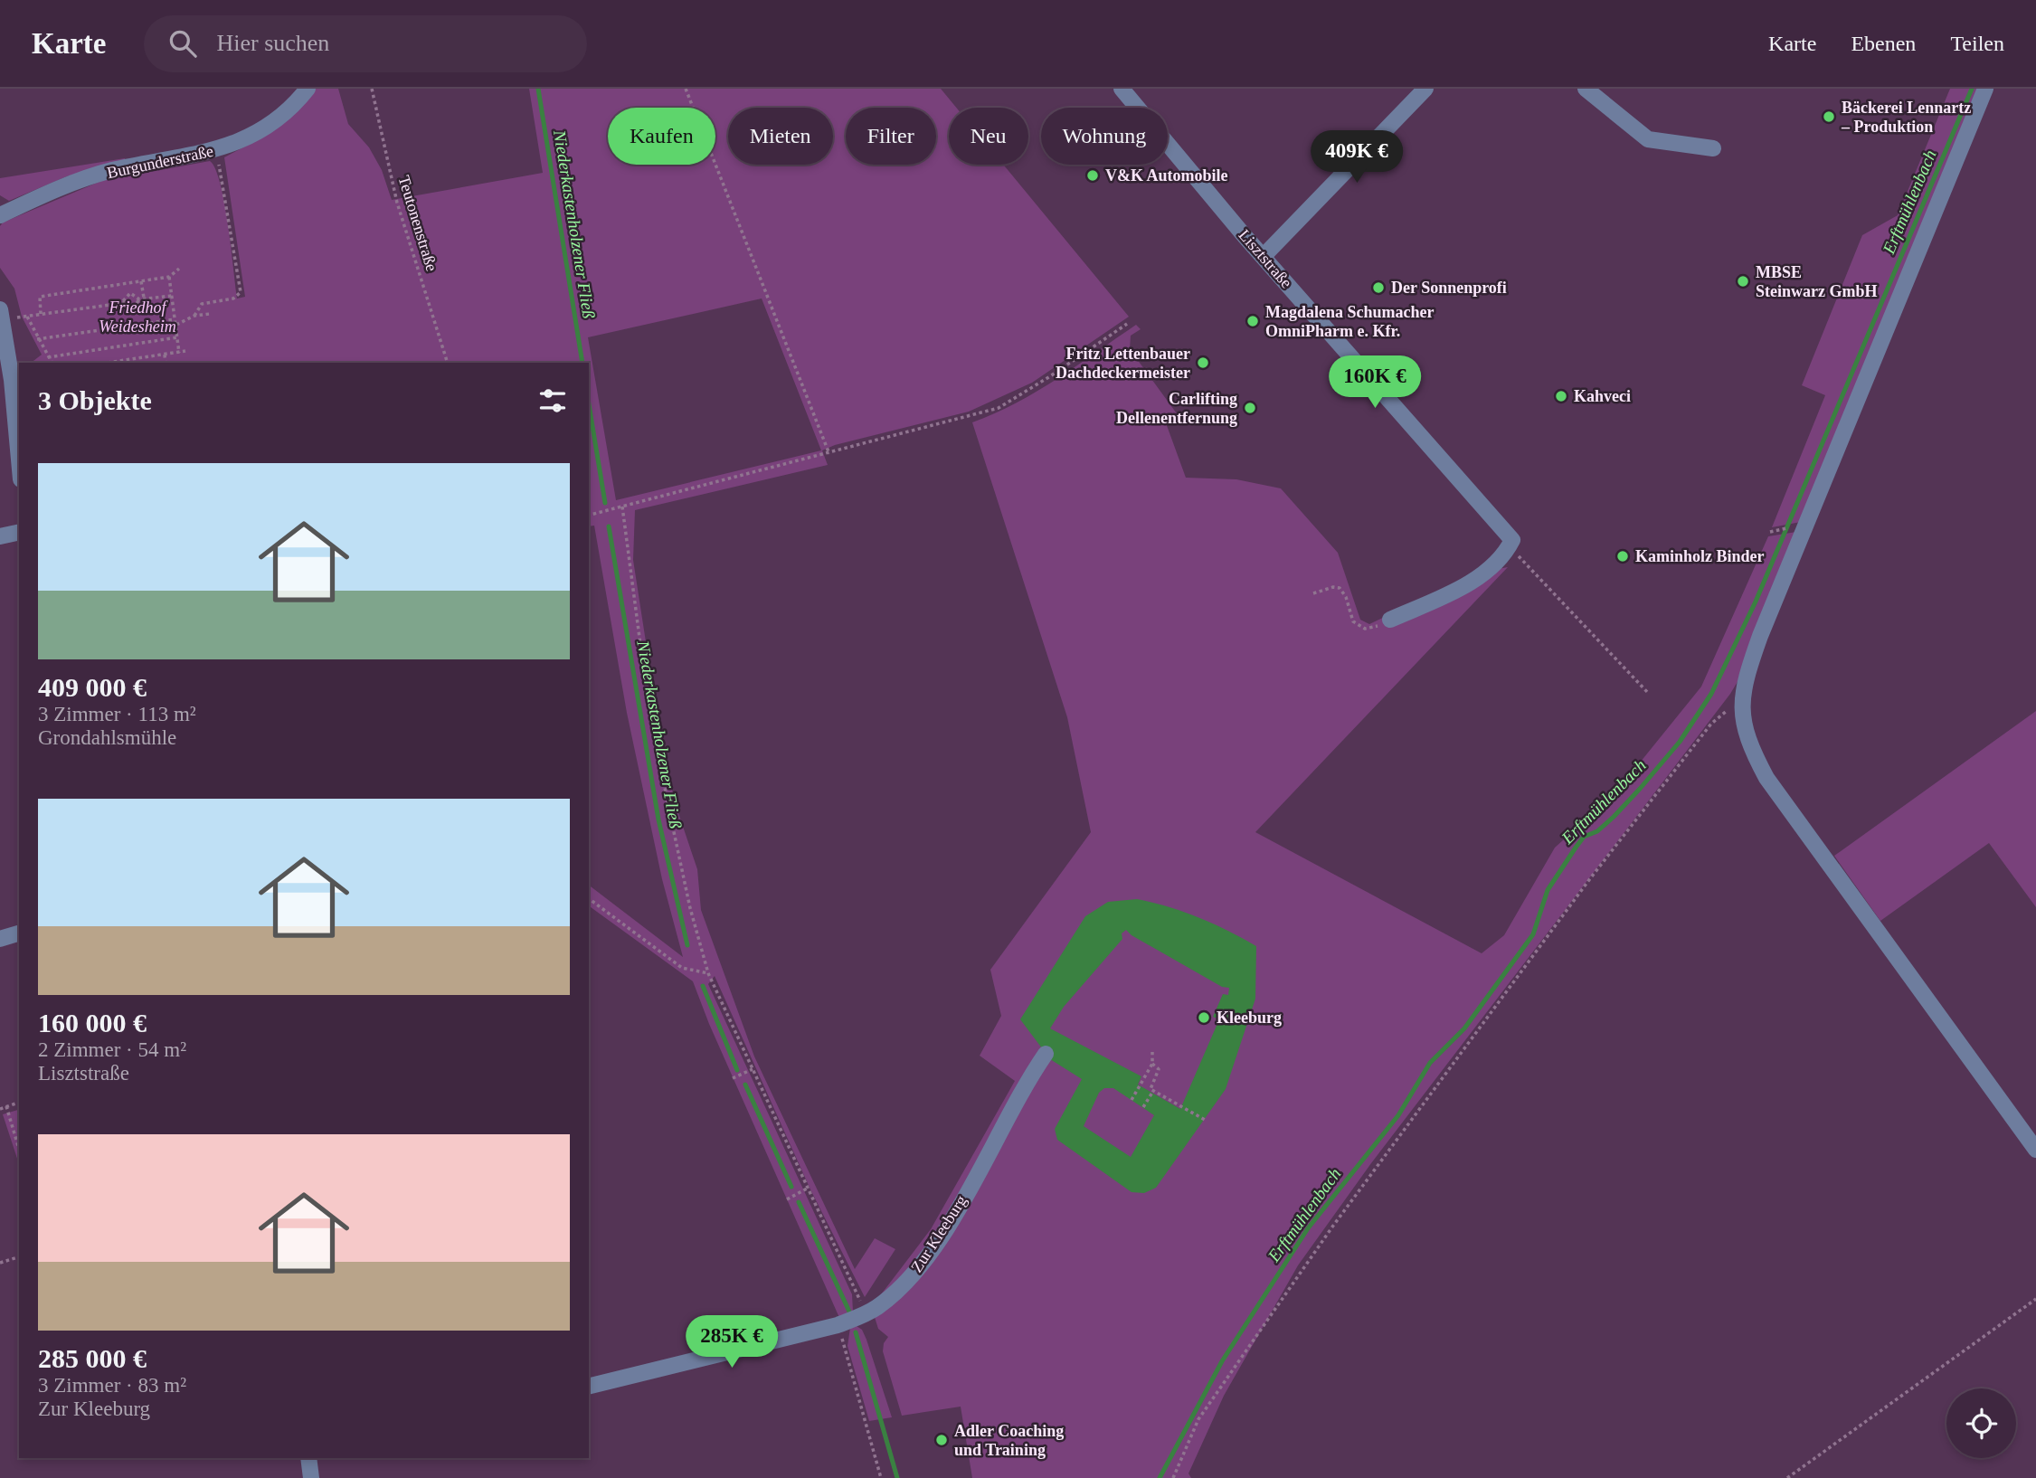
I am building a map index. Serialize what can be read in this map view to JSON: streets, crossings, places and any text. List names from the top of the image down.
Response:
{
  "streets": {
    "street": ["Burgunderstraße", "Lisztstraße", "Zur Kleeburg"],
    "path": ["Teutonenstraße"]
  },
  "water": ["Erftmühlenbach", "Niederkastenholzener Fließ"],
  "parks": ["Friedhof Weidesheim"],
  "places": [
    "Bäckerei Lennartz – Produktion",
    "V&K Automobile",
    "MBSE Steinwarz GmbH",
    "Der Sonnenprofi",
    "Magdalena Schumacher OmniPharm e. Kfr.",
    "Fritz Lettenbauer Dachdeckermeister",
    "Kahveci",
    "Carlifting Dellenentfernung",
    "Kaminholz Binder",
    "Kleeburg",
    "Adler Coaching und Training"
  ],
  "page": {
    "header": "Karte",
    "search": "Hier suchen",
    "nav": ["Karte", "Ebenen", "Teilen"],
    "chip": [
      "Kaufen",
      "Mieten",
      "Filter",
      "Neu",
      "Wohnung"
    ],
    "price": ["409K €", "160K €", "285K €"],
    "heading": "3 Objekte",
    "list": [
      {
        "name": "409 000 €",
        "note": "3 Zimmer · 113 m² · Grondahlsmühle"
      },
      {
        "name": "160 000 €",
        "note": "2 Zimmer · 54 m² · Lisztstraße"
      },
      {
        "name": "285 000 €",
        "note": "3 Zimmer · 83 m² · Zur Kleeburg"
      }
    ]
  }
}
